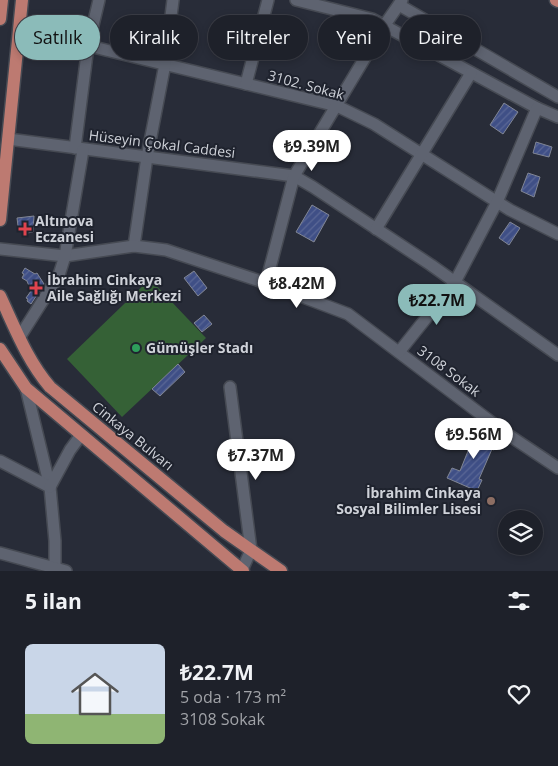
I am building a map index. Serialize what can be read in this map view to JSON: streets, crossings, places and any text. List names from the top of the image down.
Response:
{
  "streets": {
    "main road": ["Cinkaya Bulvarı"],
    "street": ["3102. Sokak", "Hüseyin Çokal Caddesi", "3108 Sokak"]
  },
  "places": {
    "health": ["Altınova Eczanesi", "İbrahim Cinkaya Aile Sağlığı Merkezi"],
    "other": ["Gümüşler Stadı", "İbrahim Cinkaya Sosyal Bilimler Lisesi"]
  },
  "page": {
    "chip": [
      "Satılık",
      "Kiralık",
      "Filtreler",
      "Yeni",
      "Daire"
    ],
    "price": [
      "₺9.39M",
      "₺8.42M",
      "₺22.7M",
      "₺9.56M",
      "₺7.37M"
    ],
    "heading": "5 ilan",
    "list": [
      {
        "name": "₺22.7M",
        "note": "5 oda · 173 m² · 3108 Sokak"
      }
    ]
  }
}
